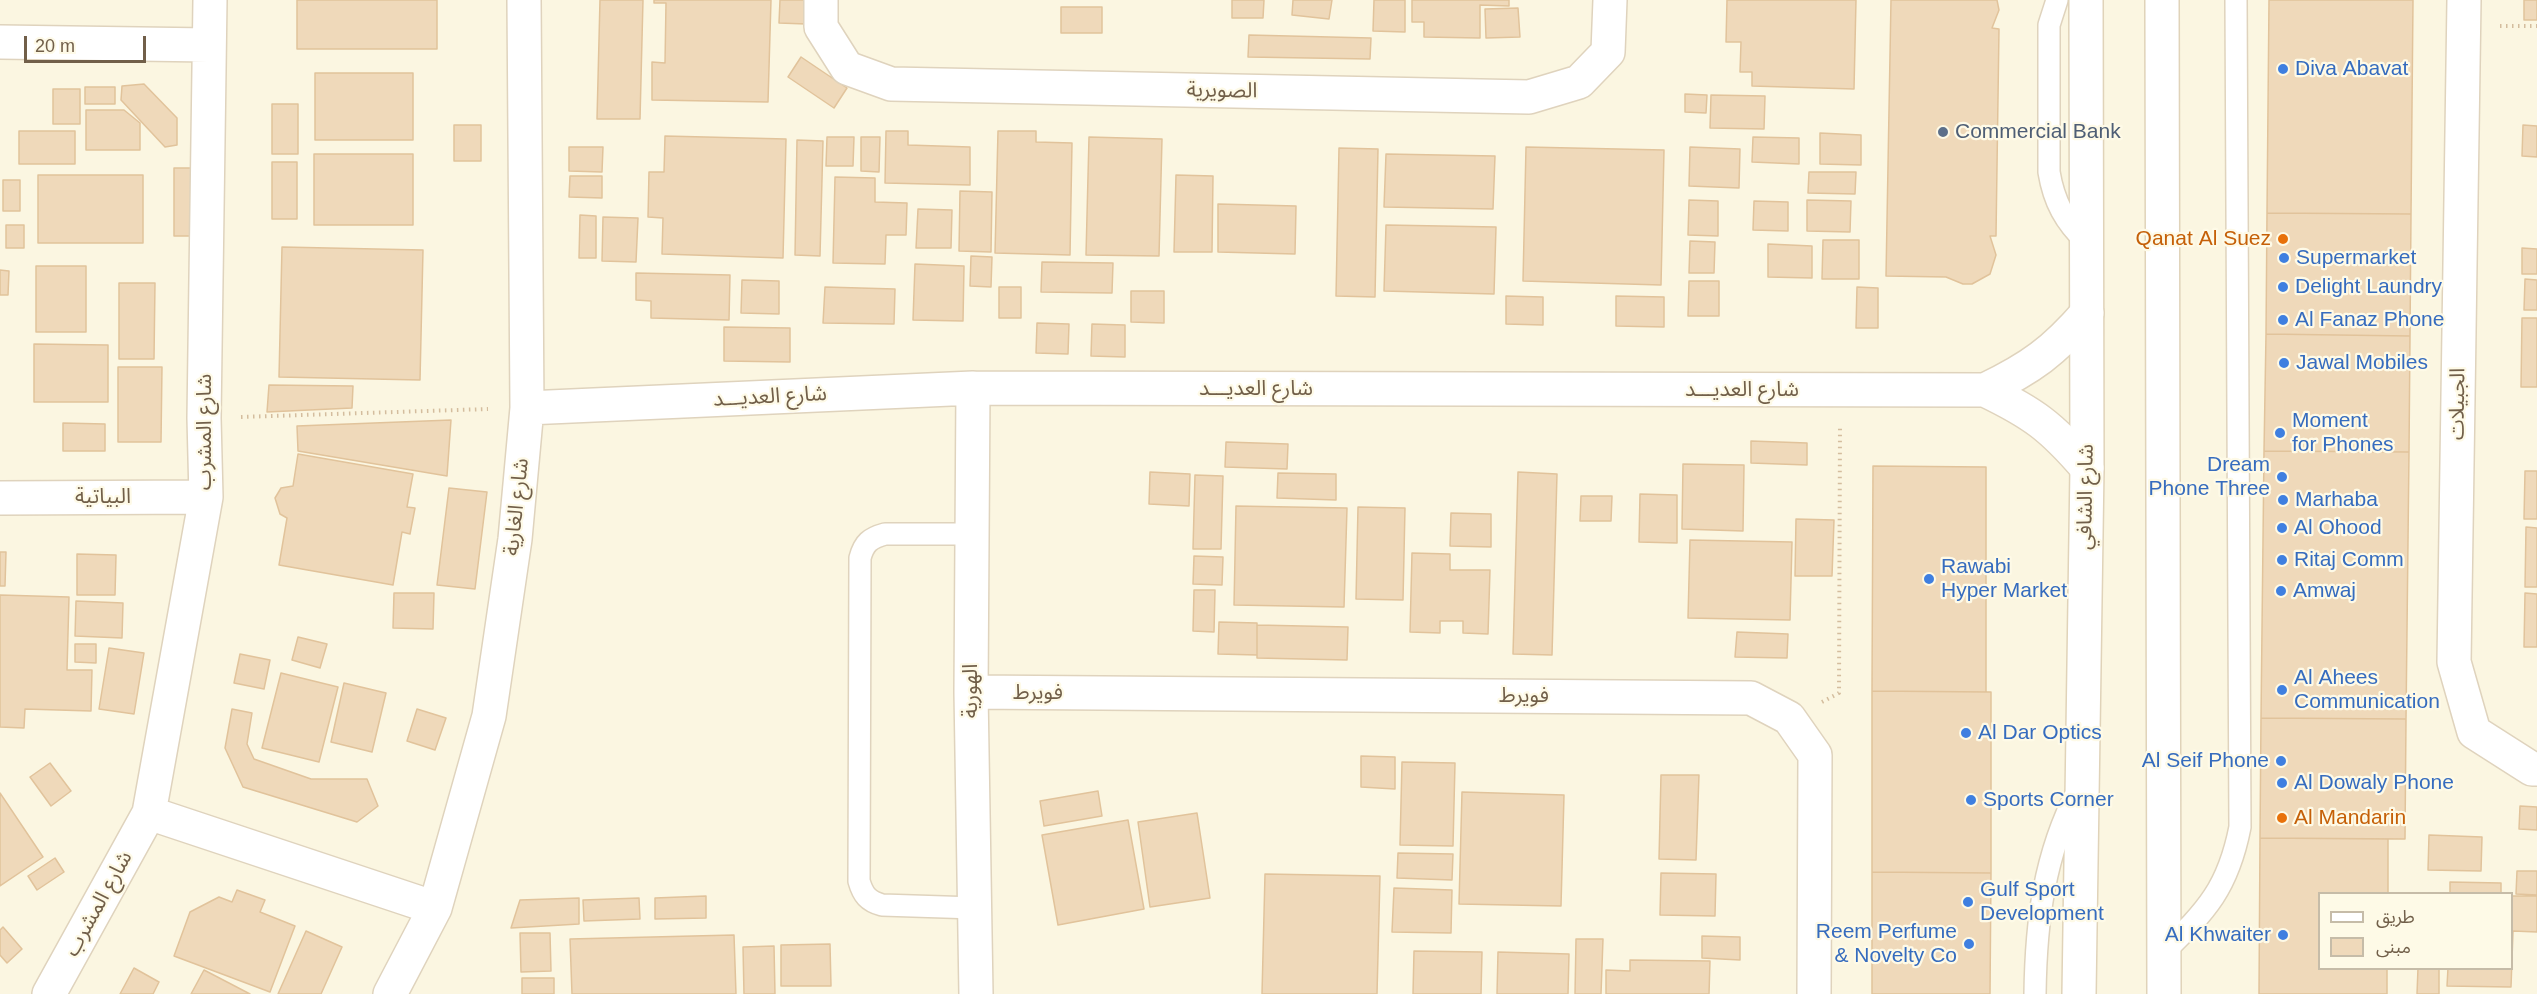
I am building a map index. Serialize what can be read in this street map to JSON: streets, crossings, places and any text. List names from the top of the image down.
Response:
{
  "streets": {
    "street": [
      "الصويرية",
      "شارع العديـــد",
      "الجبيلات",
      "شارع المشرب",
      "البياتية",
      "شارع الشافي",
      "شارع الغارية",
      "الهورية",
      "فويرط"
    ]
  },
  "crossings": [
    ["شارع العديـــد", "شارع الشافي"],
    ["شارع العديـــد", "شارع الغارية"],
    ["شارع العديـــد", "الهورية"],
    ["شارع المشرب", "البياتية"],
    ["الهورية", "فويرط"]
  ],
  "places": [
    "Diva Abavat",
    "Commercial Bank",
    "Qanat Al Suez",
    "Supermarket",
    "Delight Laundry",
    "Al Fanaz Phone",
    "Jawal Mobiles",
    "Moment for Phones",
    "Dream Phone Three",
    "Marhaba",
    "Al Ohood",
    "Ritaj Comm",
    "Rawabi Hyper Market",
    "Amwaj",
    "Al Ahees Communication",
    "Al Dar Optics",
    "Al Seif Phone",
    "Al Dowaly Phone",
    "Sports Corner",
    "Al Mandarin",
    "Gulf Sport Development",
    "Al Khwaiter",
    "Reem Perfume & Novelty Co"
  ],
  "legend": ["طريق", "مبنى"],
  "scale_bar": "20 m"
}
